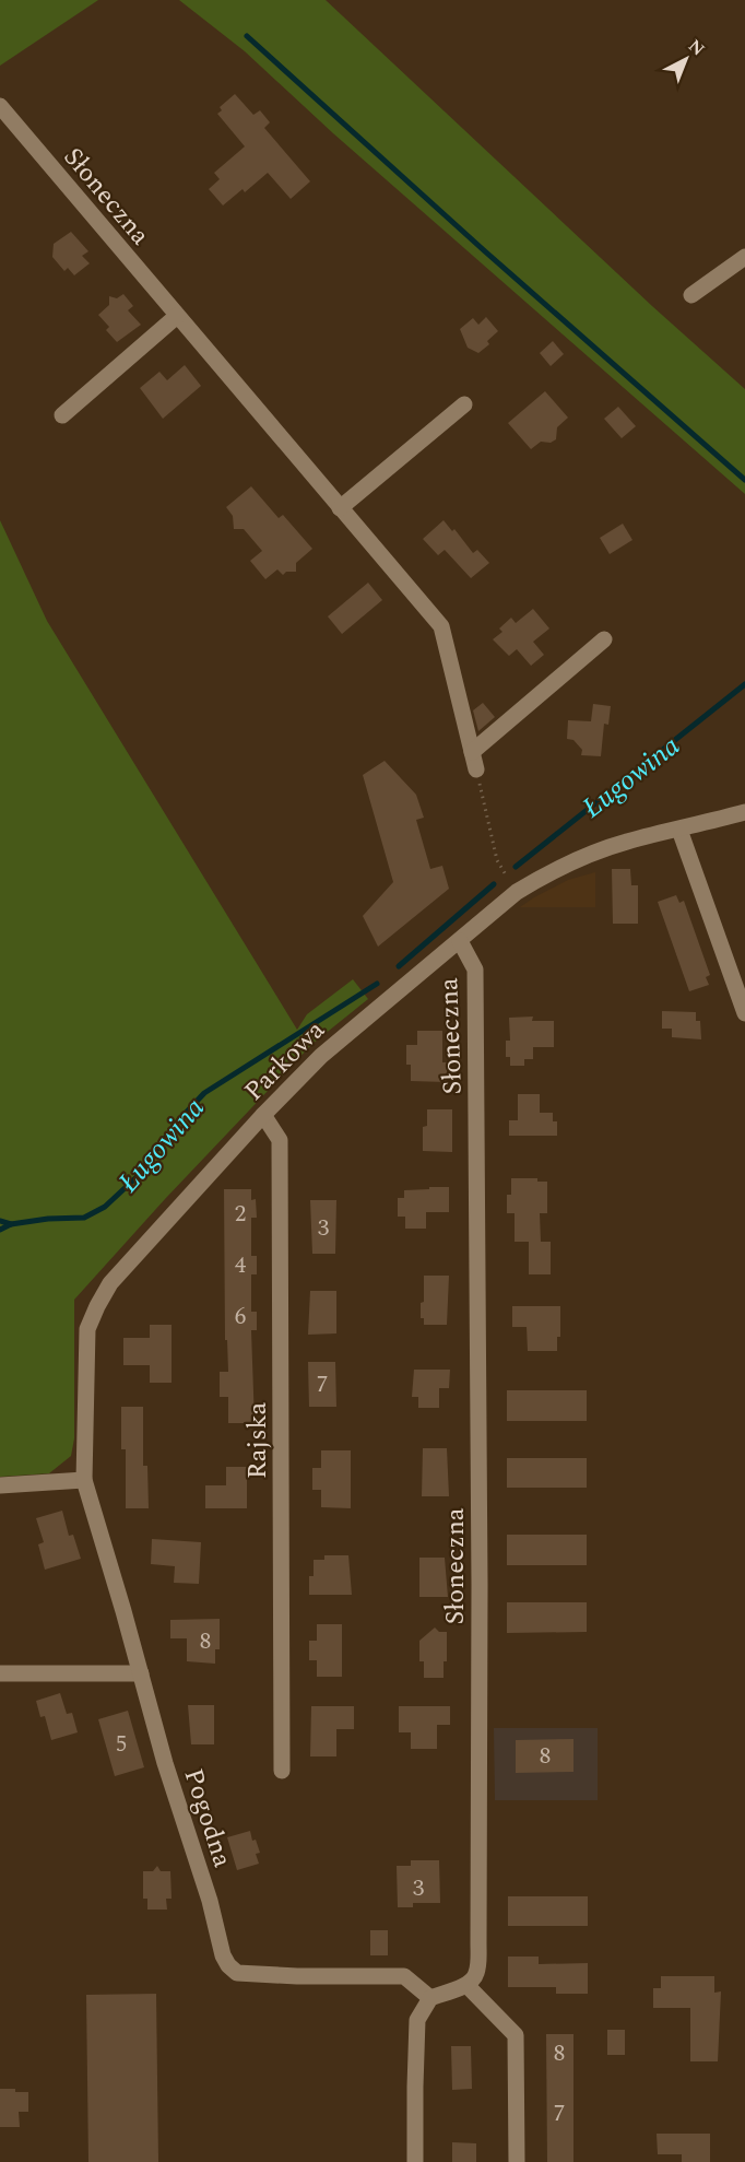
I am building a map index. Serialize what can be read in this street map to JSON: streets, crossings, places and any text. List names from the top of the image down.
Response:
{
  "streets": {
    "street": [
      "Słoneczna",
      "Parkowa",
      "Rajska",
      "Pogodna"
    ]
  },
  "crossings": [
    ["Słoneczna", "Parkowa"],
    ["Parkowa", "Rajska"],
    ["Parkowa", "Pogodna"]
  ],
  "water": ["Ługowina"],
  "house_numbers": [
    "2",
    "3",
    "4",
    "6",
    "7",
    "8",
    "5",
    "8",
    "3",
    "8",
    "7"
  ],
  "north": "top right"
}
